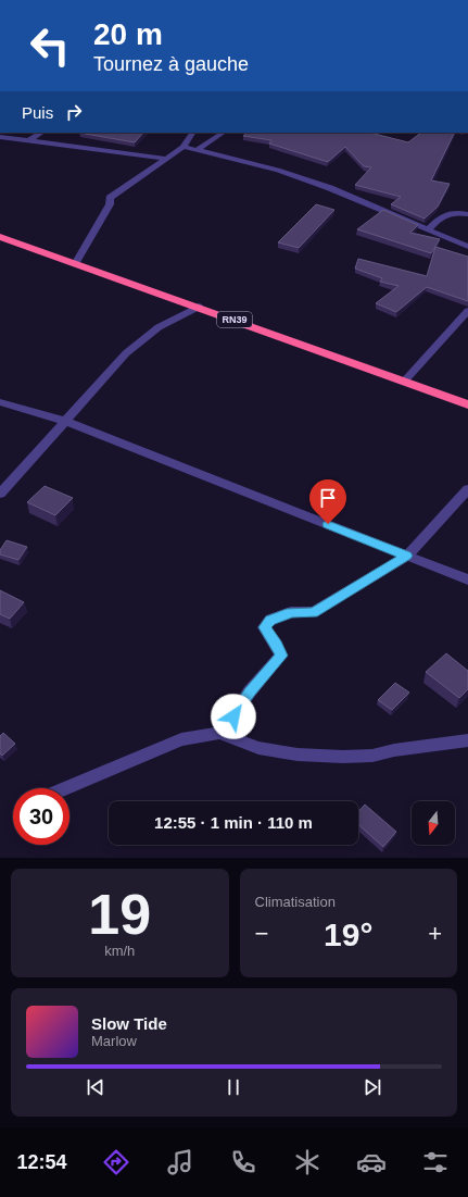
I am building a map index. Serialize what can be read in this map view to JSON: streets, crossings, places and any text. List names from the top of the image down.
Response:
{
  "streets": {
    "highway": ["RN39"]
  },
  "north": "bottom",
  "page": {
    "turn": ["20 m", "Tournez à gauche"],
    "then": "Puis",
    "limit": "30",
    "trip": "12:55 · 1 min · 110 m",
    "tile": [
      ["19", "km/h"],
      "Climatisation"
    ],
    "heat": ["−", "19°", "+"],
    "song": ["Slow Tide", "Marlow"],
    "tabs": "12:54"
  }
}
